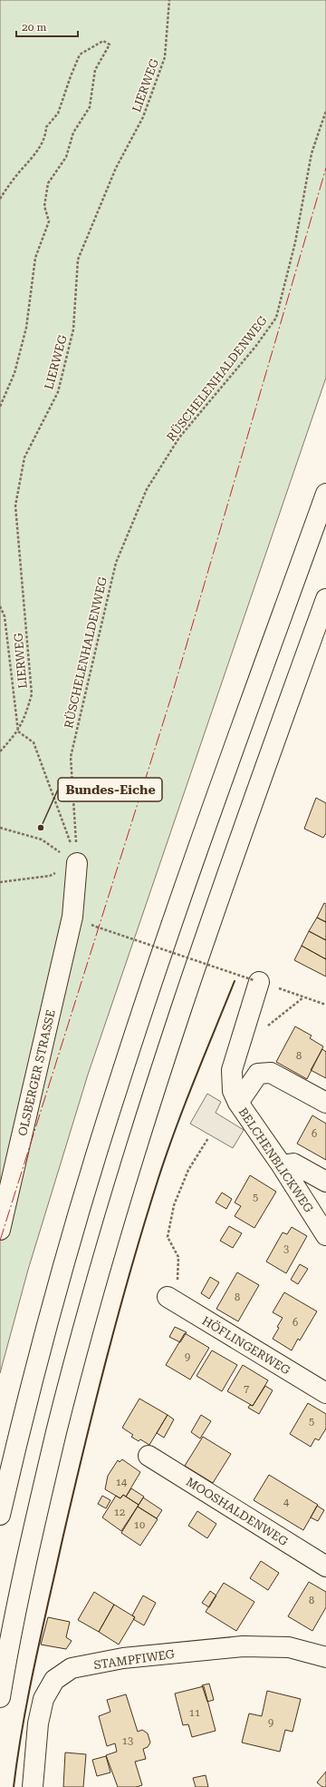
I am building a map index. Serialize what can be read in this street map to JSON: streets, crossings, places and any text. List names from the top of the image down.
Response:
{
  "streets": {
    "main road": [
      "OLSBERGER STRASSE",
      "BELCHENBLICKWEG",
      "HÖFLINGERWEG",
      "MOOSHALDENWEG",
      "STAMPFIWEG"
    ],
    "path": ["LIERWEG", "RÜSCHELENHALDENWEG"]
  },
  "crossings": [
    ["RÜSCHELENHALDENWEG", "OLSBERGER STRASSE"]
  ],
  "places": ["Bundes-Eiche"],
  "house_numbers": [
    "8",
    "6",
    "5",
    "3",
    "8",
    "6",
    "9",
    "7",
    "5",
    "14",
    "4",
    "12",
    "10",
    "8",
    "11",
    "9",
    "13"
  ],
  "scale_bar": "20 m"
}
